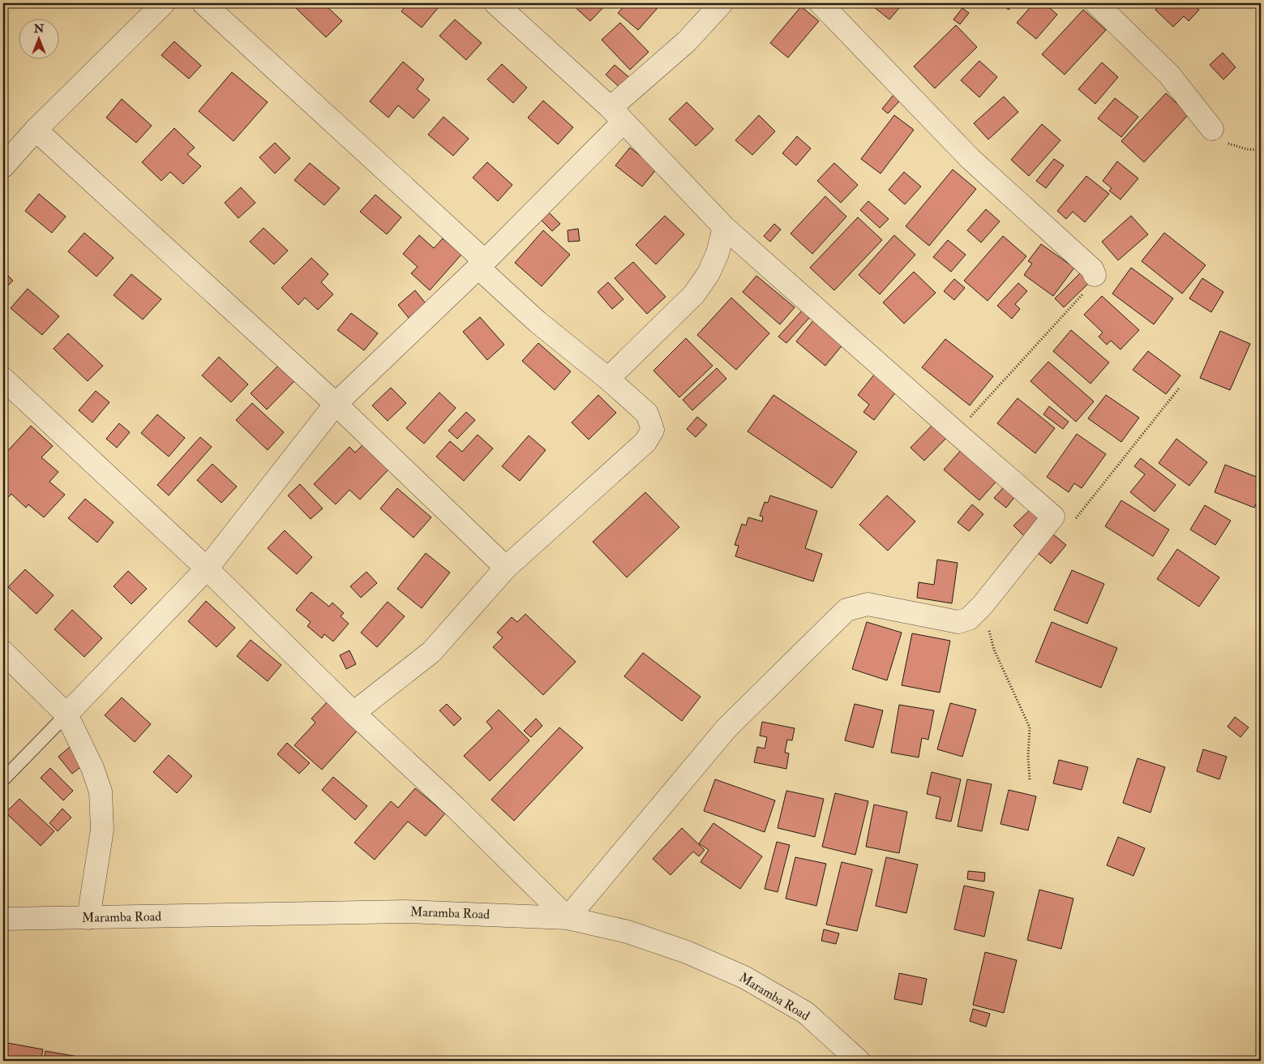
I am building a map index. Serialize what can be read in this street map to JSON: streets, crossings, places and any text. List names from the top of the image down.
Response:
{
  "streets": {
    "street": ["Maramba Road"]
  },
  "north": "top"
}
